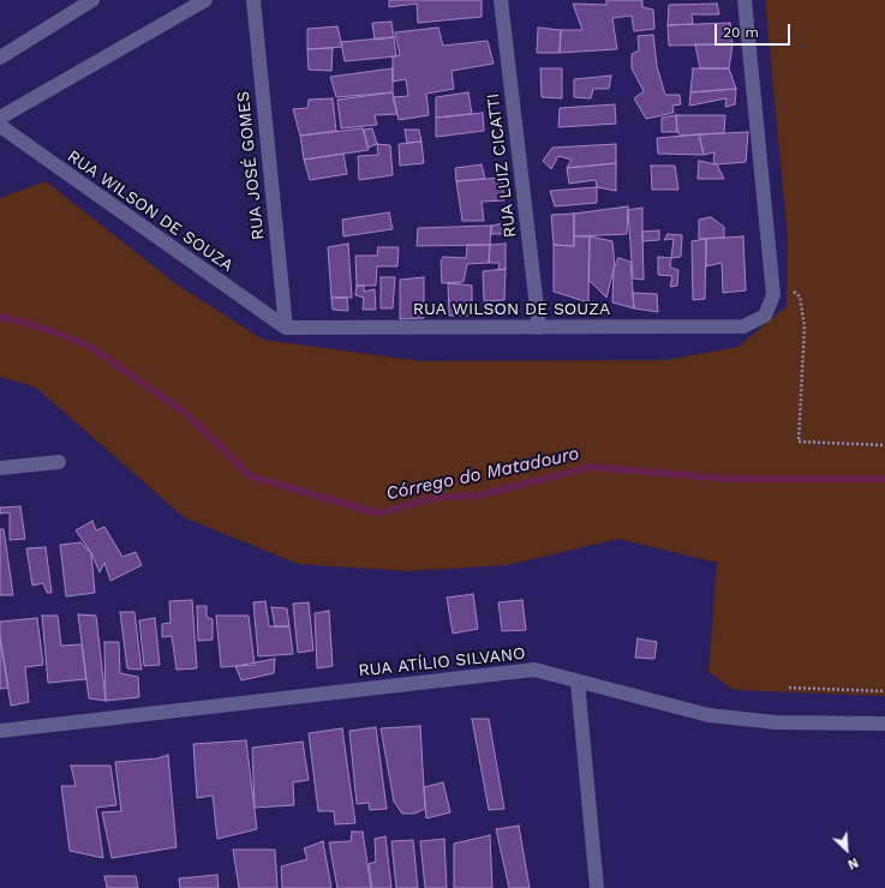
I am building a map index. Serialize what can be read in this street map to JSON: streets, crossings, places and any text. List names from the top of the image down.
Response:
{
  "streets": {
    "street": [
      "RUA JOSÉ GOMES",
      "RUA LUIZ CICATTI",
      "RUA WILSON DE SOUZA",
      "RUA ATÍLIO SILVANO"
    ]
  },
  "crossings": [
    ["RUA JOSÉ GOMES", "RUA WILSON DE SOUZA"],
    ["RUA LUIZ CICATTI", "RUA WILSON DE SOUZA"]
  ],
  "water": ["Córrego do Matadouro"],
  "scale_bar": "20 m",
  "north": "bottom right"
}
